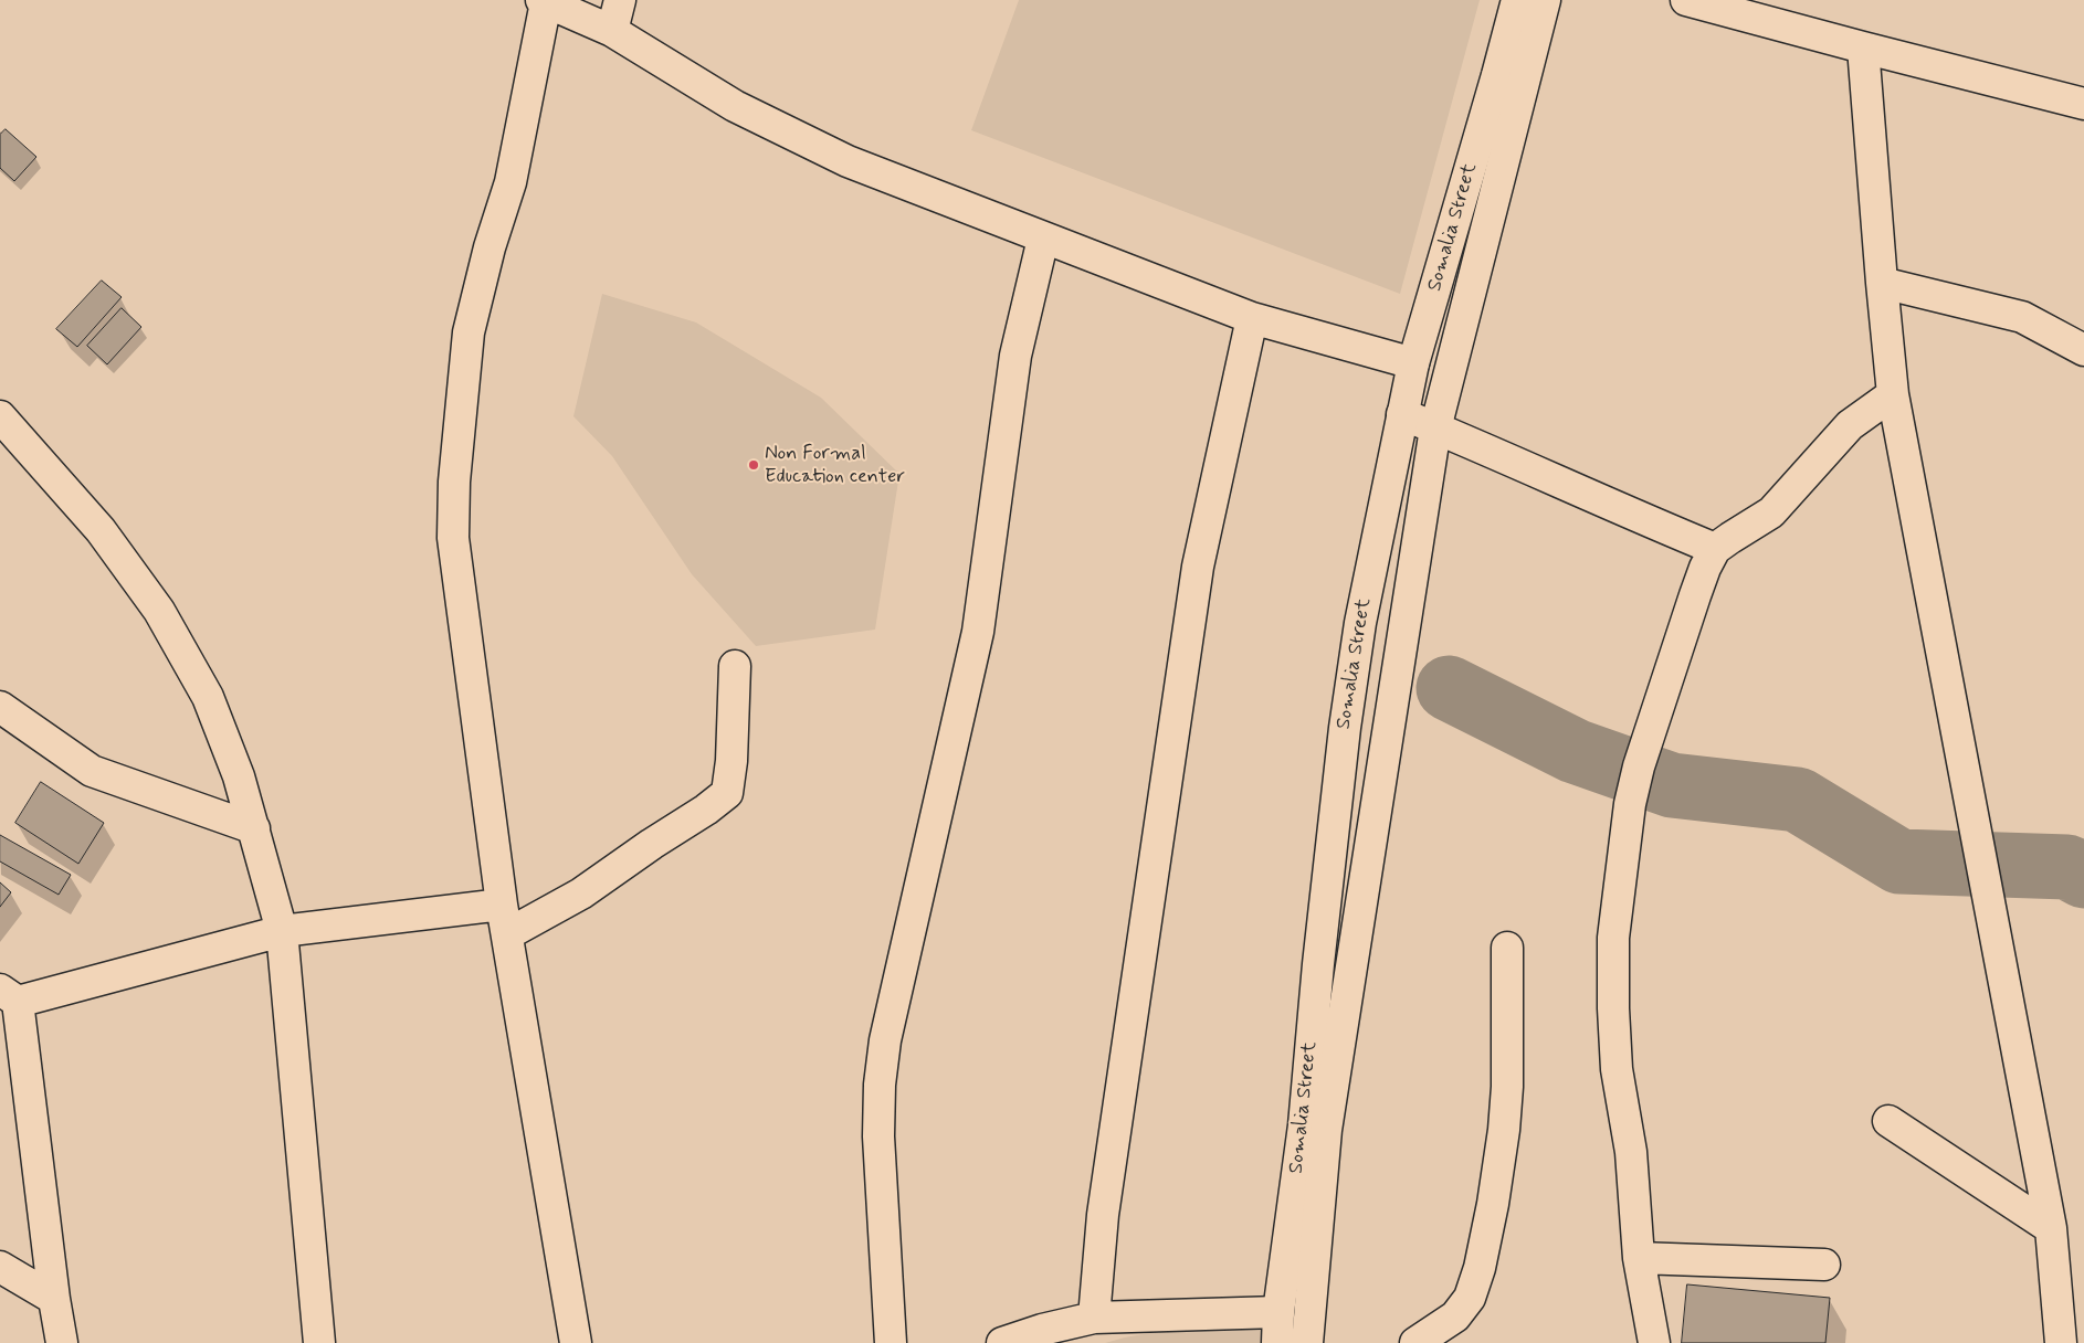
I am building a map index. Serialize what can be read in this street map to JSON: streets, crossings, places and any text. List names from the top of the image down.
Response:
{
  "streets": {
    "street": ["Somalia Street"]
  },
  "places": ["Non Formal Education center"]
}
